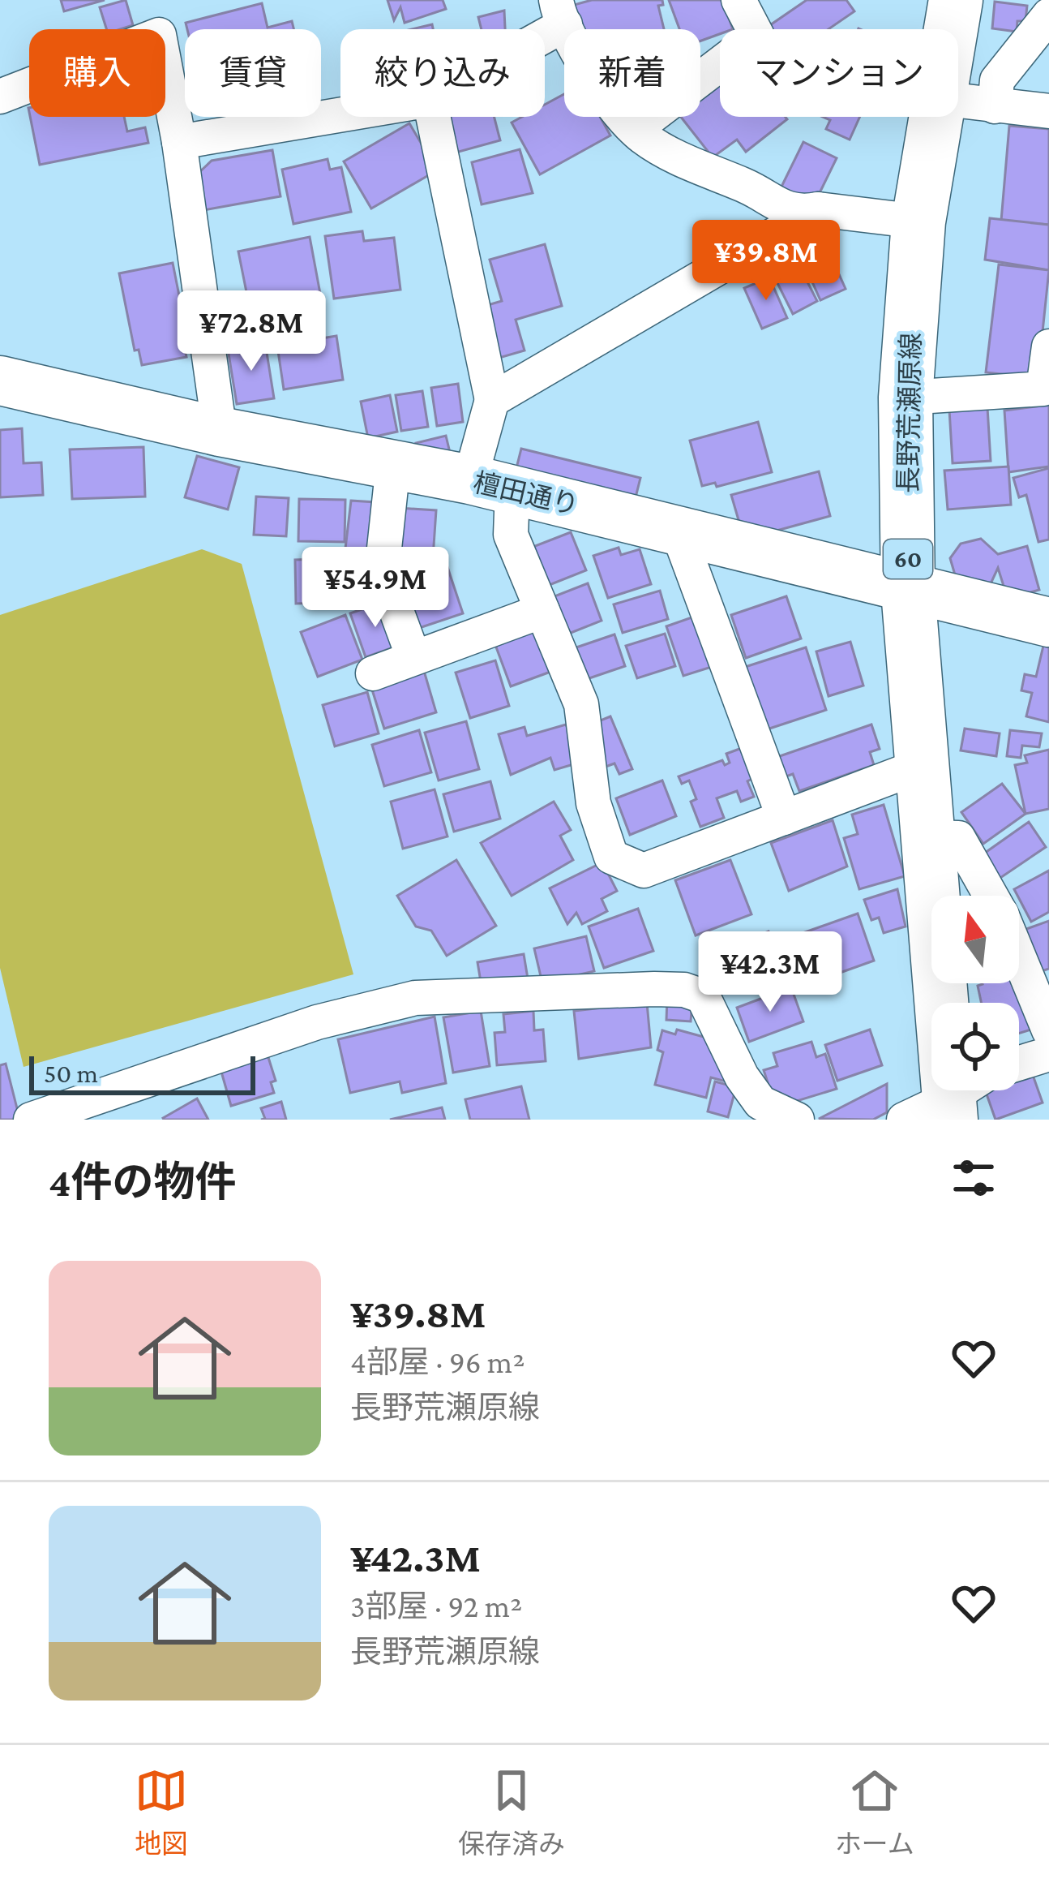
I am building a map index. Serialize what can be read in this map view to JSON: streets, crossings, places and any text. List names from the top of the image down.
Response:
{
  "streets": {
    "main road": ["長野荒瀬原線", "60"],
    "street": ["檀田通り"]
  },
  "crossings": [
    ["長野荒瀬原線", "檀田通り"]
  ],
  "scale_bar": "50 m",
  "north": "top",
  "page": {
    "chip": [
      "購入",
      "賃貸",
      "絞り込み",
      "新着",
      "マンション"
    ],
    "price": [
      "¥39.8M",
      "¥72.8M",
      "¥54.9M",
      "¥42.3M"
    ],
    "scale": "50 m",
    "heading": "4件の物件",
    "list": [
      {
        "name": "¥39.8M",
        "note": "4部屋 · 96 m² · 長野荒瀬原線"
      },
      {
        "name": "¥42.3M",
        "note": "3部屋 · 92 m² · 長野荒瀬原線"
      }
    ],
    "tabs": ["地図", "保存済み", "ホーム"]
  }
}
